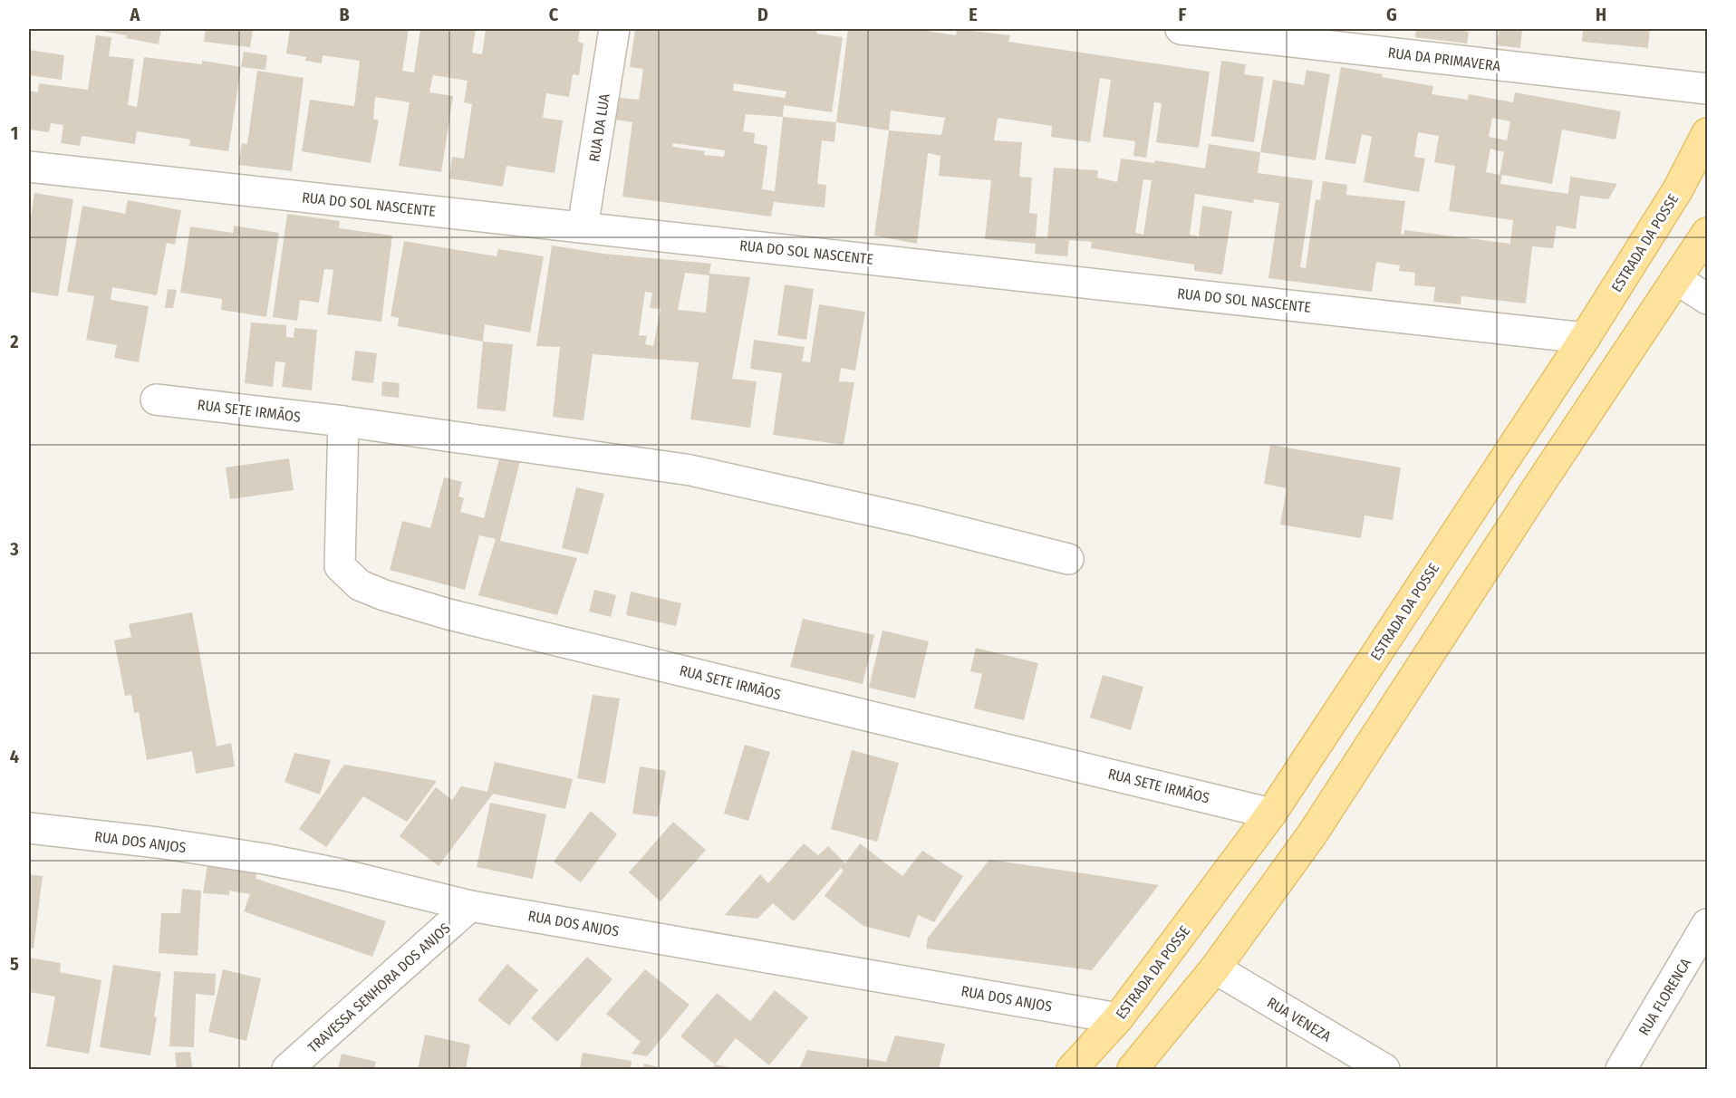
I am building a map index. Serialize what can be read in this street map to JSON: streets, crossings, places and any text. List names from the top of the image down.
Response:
{
  "streets": {
    "main road": ["ESTRADA DA POSSE"],
    "street": [
      "RUA DA PRIMAVERA",
      "RUA DA LUA",
      "RUA DO SOL NASCENTE",
      "RUA SETE IRMÃOS",
      "RUA DOS ANJOS",
      "TRAVESSA SENHORA DOS ANJOS",
      "RUA FLORENCA",
      "RUA VENEZA"
    ]
  },
  "crossings": [
    ["RUA DA LUA", "RUA DO SOL NASCENTE"],
    ["RUA DO SOL NASCENTE", "ESTRADA DA POSSE"],
    ["ESTRADA DA POSSE", "RUA SETE IRMÃOS"],
    ["ESTRADA DA POSSE", "RUA DOS ANJOS"],
    ["RUA DOS ANJOS", "TRAVESSA SENHORA DOS ANJOS"]
  ],
  "grid": {
    "columns": [
      "A",
      "B",
      "C",
      "D",
      "E",
      "F",
      "G",
      "H"
    ],
    "rows": [
      "1",
      "2",
      "3",
      "4",
      "5"
    ]
  }
}
